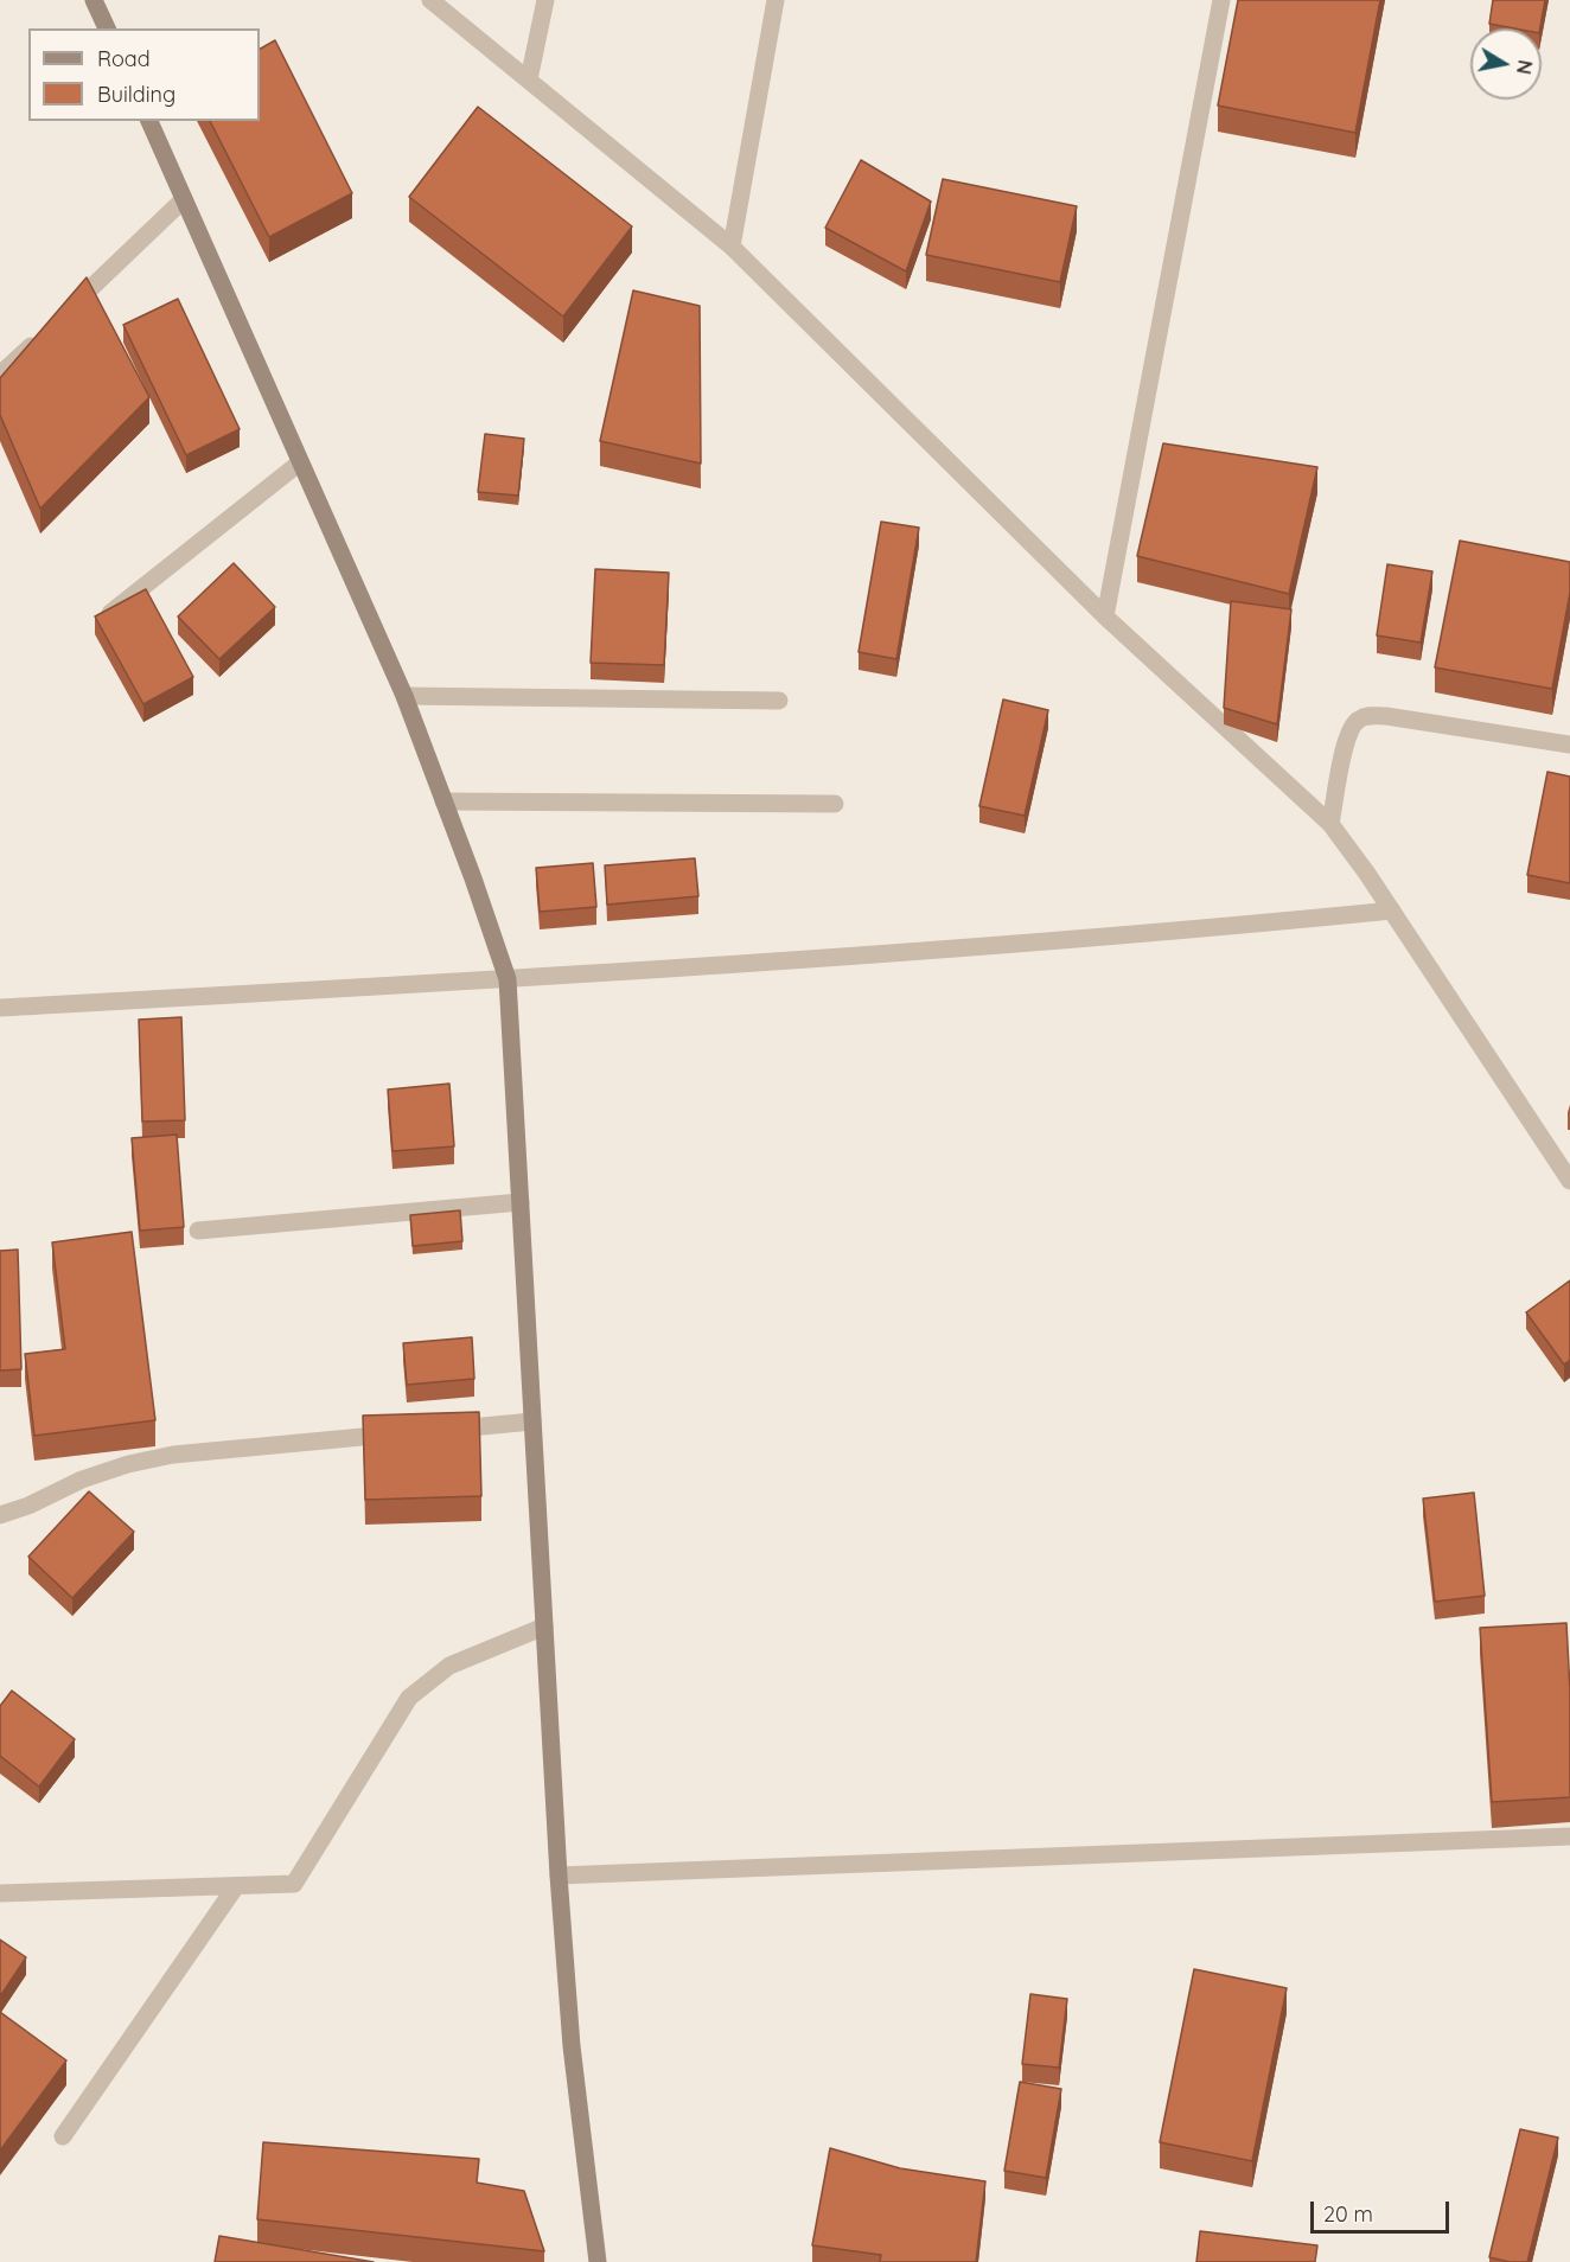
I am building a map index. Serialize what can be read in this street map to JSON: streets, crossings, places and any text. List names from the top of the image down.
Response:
{
  "legend": ["Road", "Building"],
  "scale_bar": "20 m",
  "north": "right"
}
